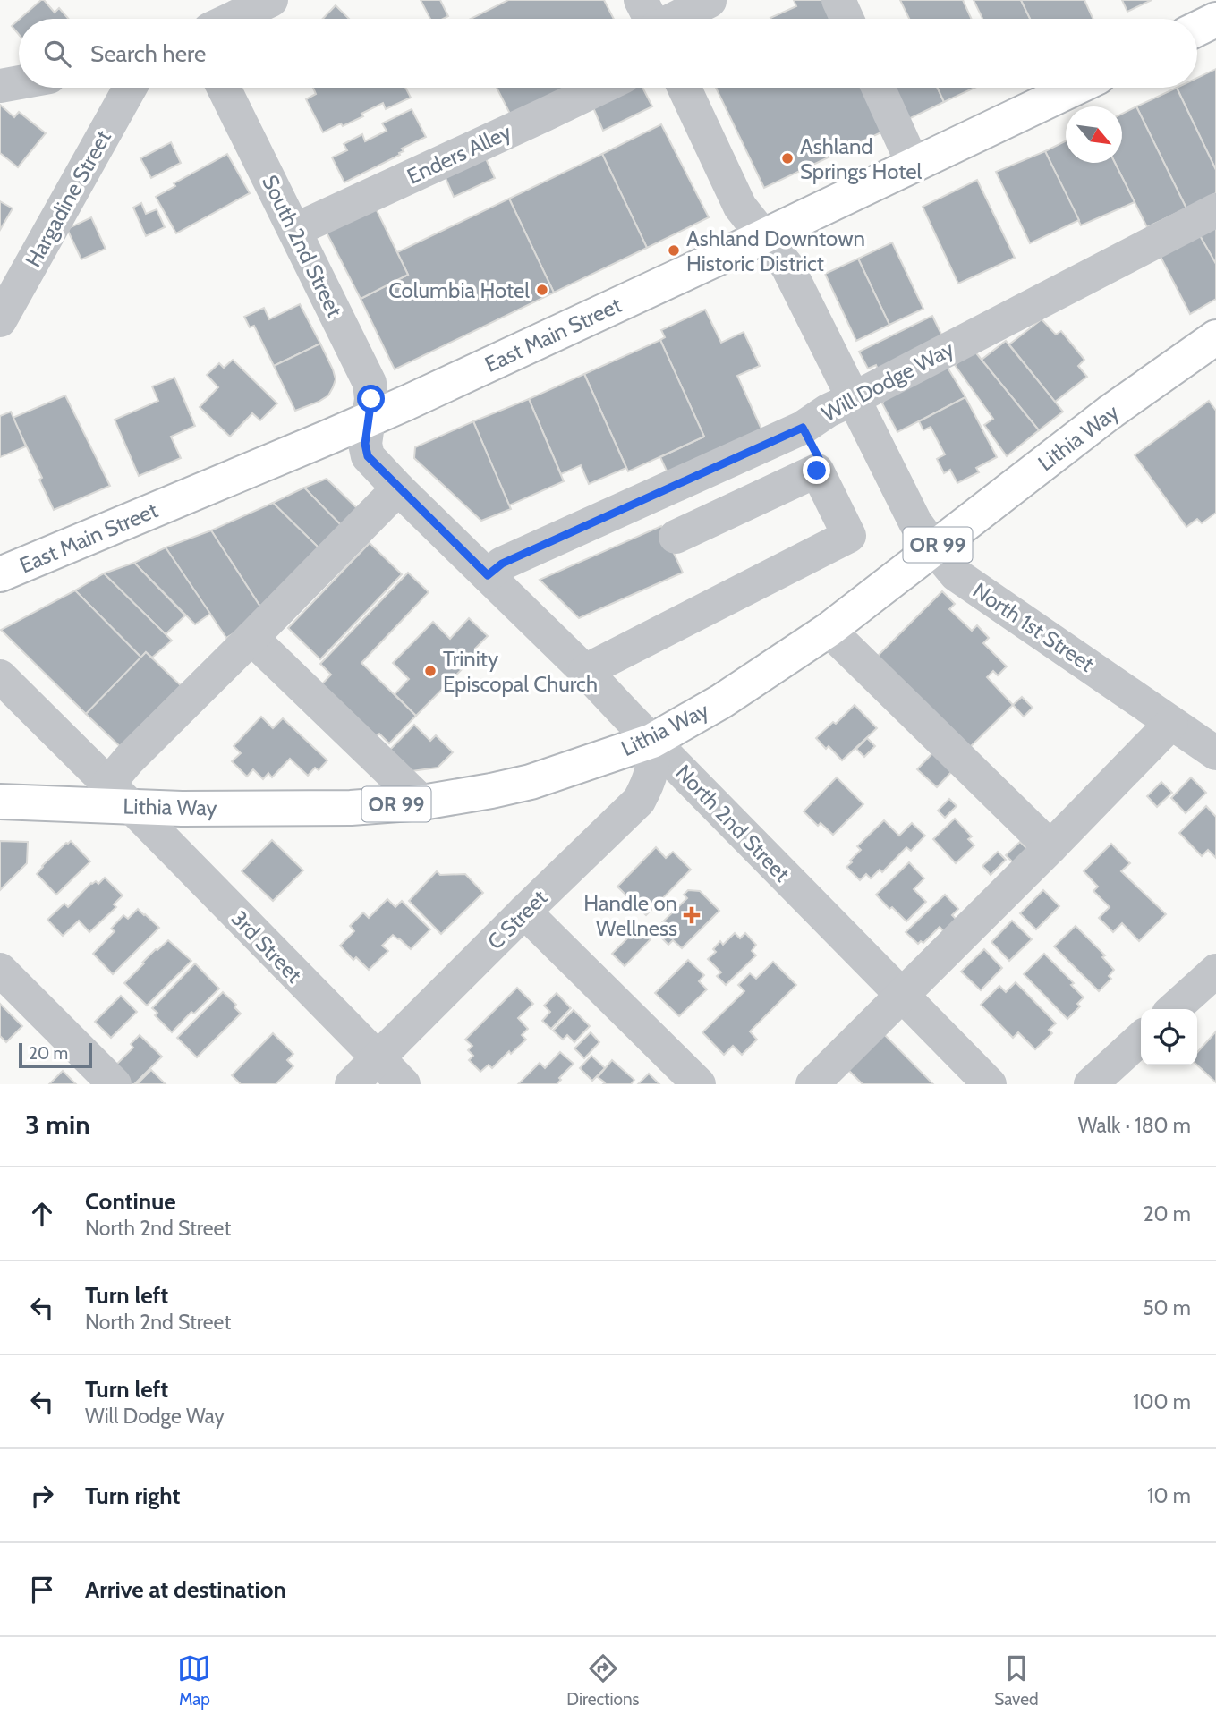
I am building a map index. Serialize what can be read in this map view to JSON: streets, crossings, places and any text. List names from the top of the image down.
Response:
{
  "streets": {
    "main road": ["East Main Street", "Lithia Way", "OR 99"],
    "street": [
      "Enders Alley",
      "Hargadine Street",
      "South 2nd Street",
      "Will Dodge Way",
      "North 1st Street",
      "North 2nd Street",
      "C Street",
      "3rd Street"
    ]
  },
  "crossings": [
    ["Enders Alley", "South 2nd Street"],
    ["South 2nd Street", "East Main Street"],
    ["South 2nd Street", "North 2nd Street"],
    ["East Main Street", "North 1st Street"],
    ["East Main Street", "North 2nd Street"],
    ["Will Dodge Way", "North 1st Street"],
    ["Will Dodge Way", "North 2nd Street"],
    ["Lithia Way", "North 1st Street"],
    ["Lithia Way", "North 2nd Street"],
    ["Lithia Way", "C Street"],
    ["Lithia Way", "3rd Street"],
    ["North 2nd Street", "C Street"],
    ["C Street", "3rd Street"]
  ],
  "places": {
    "other": [
      "Ashland Springs Hotel",
      "Ashland Downtown Historic District",
      "Columbia Hotel",
      "Trinity Episcopal Church"
    ],
    "health": ["Handle on Wellness"]
  },
  "scale_bar": "20 m",
  "north": "bottom right",
  "page": {
    "search": "Search here",
    "scale": "20 m",
    "heading": ["3 min", "Walk · 180 m"],
    "list": [
      ["Continue", "North 2nd Street", "20 m"],
      ["Turn left", "North 2nd Street", "50 m"],
      ["Turn left", "Will Dodge Way", "100 m"],
      ["Turn right", "10 m"],
      "Arrive at destination"
    ],
    "nav": ["Map", "Directions", "Saved"]
  }
}
